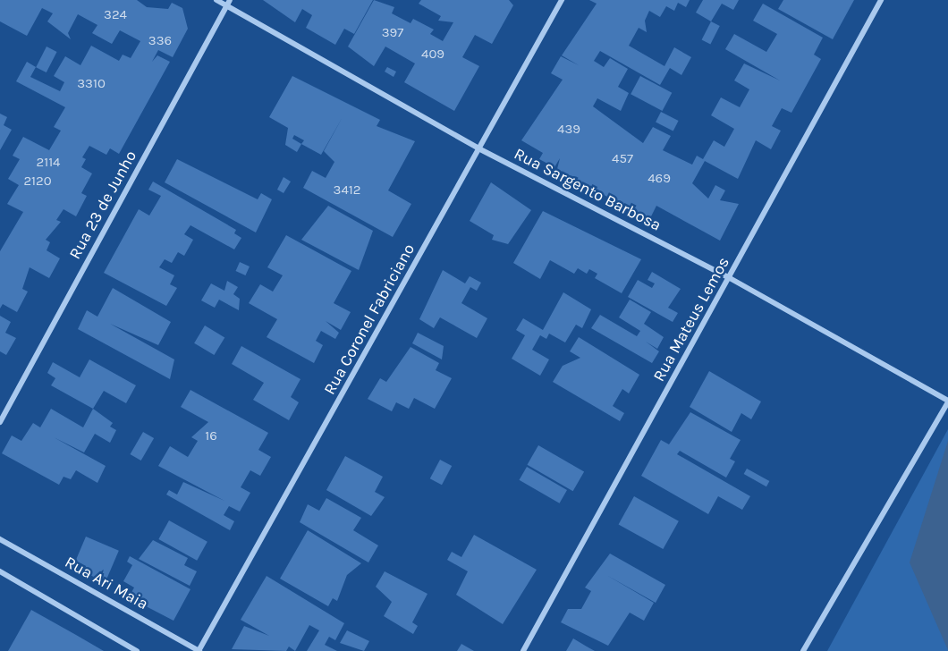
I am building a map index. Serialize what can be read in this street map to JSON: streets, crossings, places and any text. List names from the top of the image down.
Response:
{
  "streets": {
    "street": [
      "Rua Sargento Barbosa",
      "Rua 23 de Junho",
      "Rua Coronel Fabriciano",
      "Rua Mateus Lemos",
      "Rua Ari Maia"
    ]
  },
  "crossings": [
    ["Rua Sargento Barbosa", "Rua 23 de Junho"],
    ["Rua Sargento Barbosa", "Rua Coronel Fabriciano"],
    ["Rua Sargento Barbosa", "Rua Mateus Lemos"],
    ["Rua Coronel Fabriciano", "Rua Ari Maia"]
  ],
  "house_numbers": [
    "324",
    "397",
    "336",
    "409",
    "3310",
    "439",
    "457",
    "2114",
    "469",
    "2120",
    "3412",
    "16"
  ]
}
